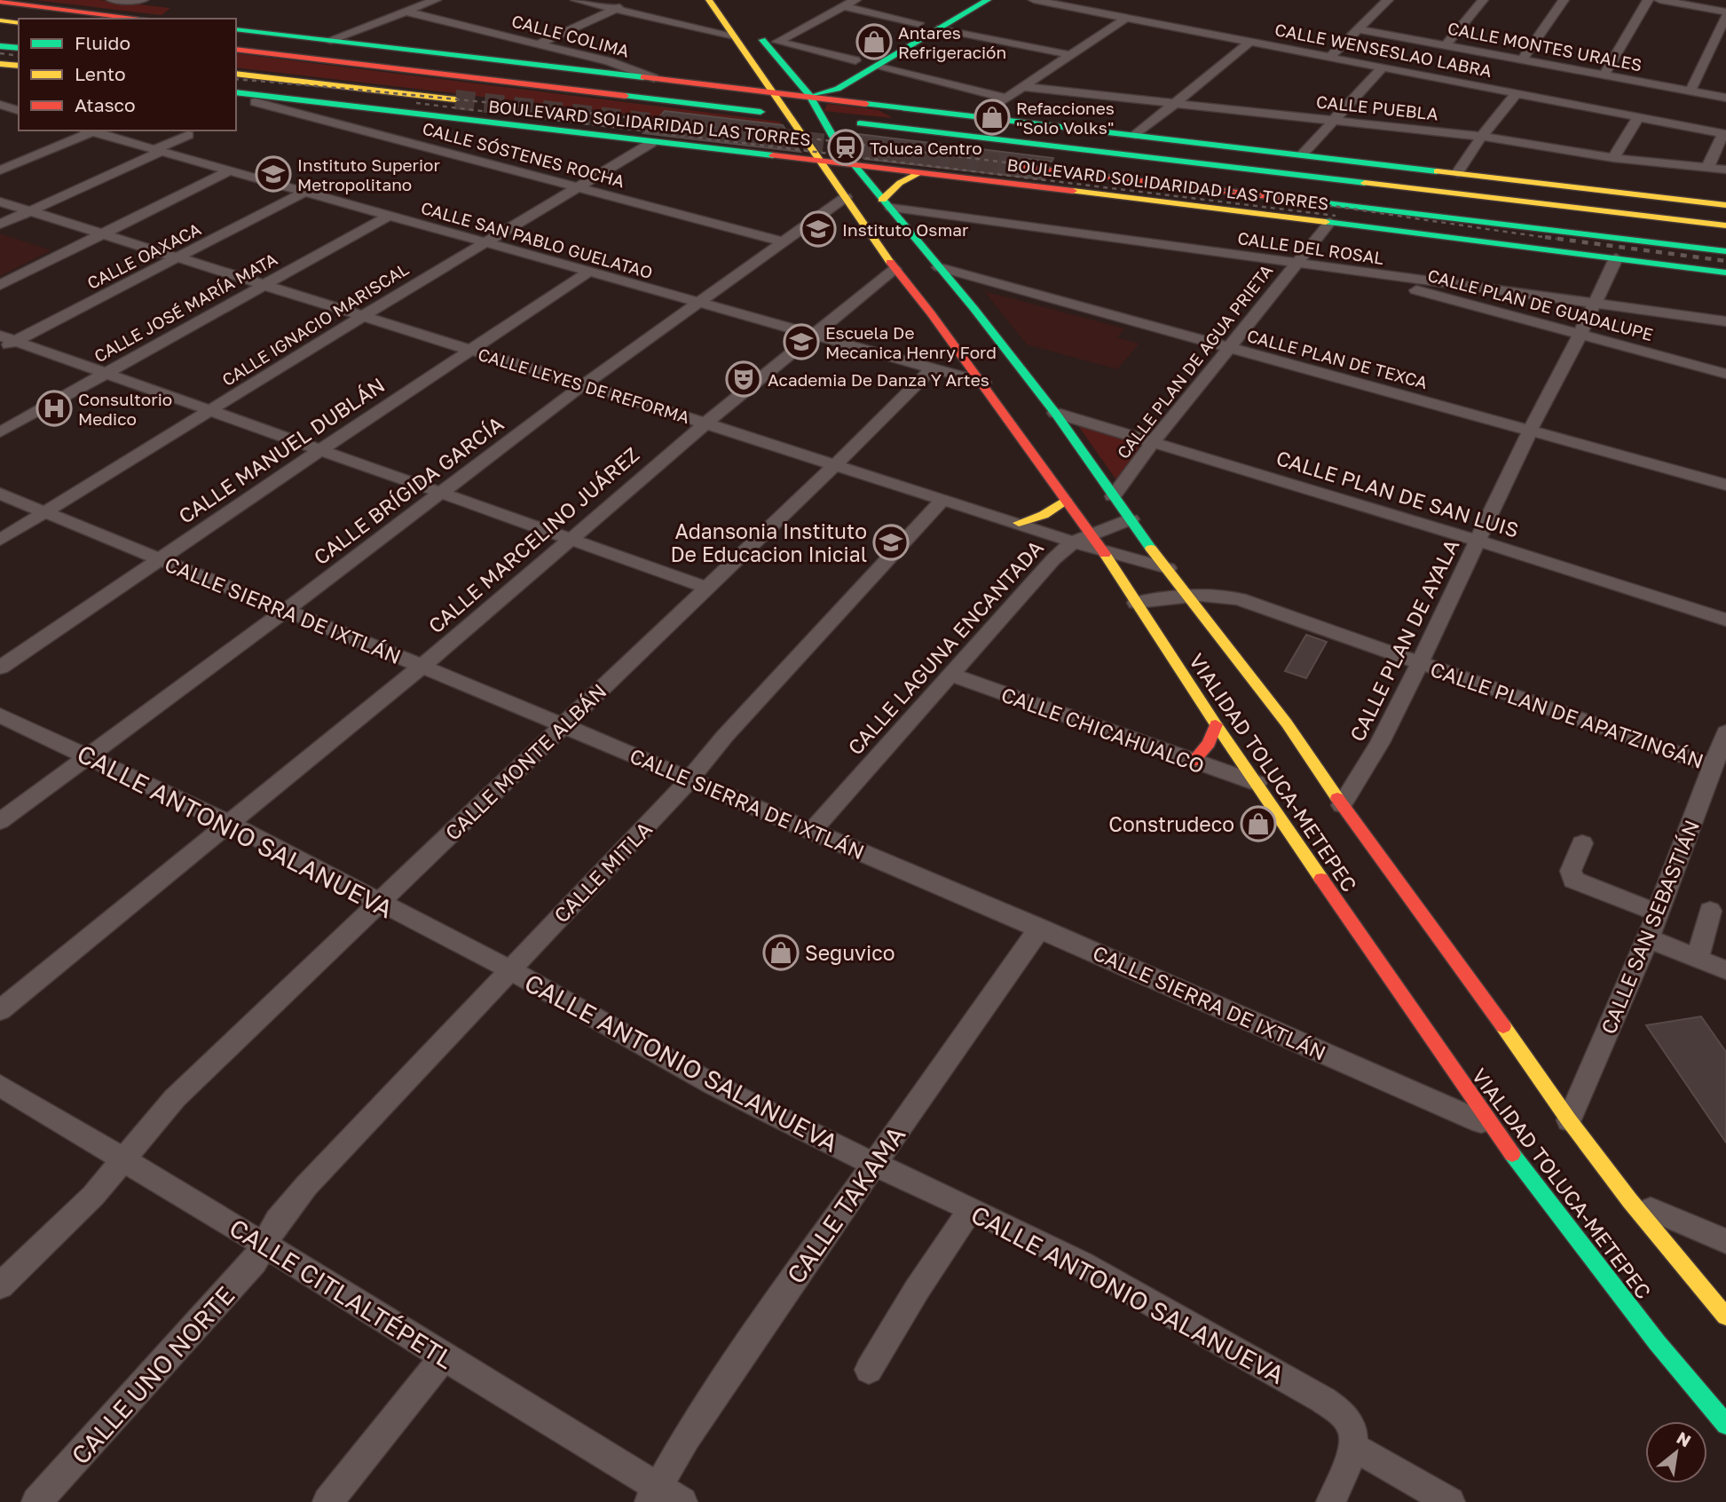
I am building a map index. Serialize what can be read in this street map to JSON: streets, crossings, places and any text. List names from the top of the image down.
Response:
{
  "streets": {
    "main road": ["BOULEVARD SOLIDARIDAD LAS TORRES", "VIALIDAD TOLUCA-METEPEC"],
    "street": [
      "CALLE COLIMA",
      "CALLE MONTES URALES",
      "CALLE WENSESLAO LABRA",
      "CALLE PUEBLA",
      "CALLE SÓSTENES ROCHA",
      "CALLE SAN PABLO GUELATAO",
      "CALLE DEL ROSAL",
      "CALLE OAXACA",
      "CALLE PLAN DE GUADALUPE",
      "CALLE JOSÉ MARÍA MATA",
      "CALLE IGNACIO MARISCAL",
      "CALLE PLAN DE TEXCA",
      "CALLE PLAN DE AGUA PRIETA",
      "CALLE LEYES DE REFORMA",
      "CALLE MANUEL DUBLÁN",
      "CALLE BRÍGIDA GARCÍA",
      "CALLE PLAN DE SAN LUIS",
      "CALLE MARCELINO JUÁREZ",
      "CALLE SIERRA DE IXTLÁN",
      "CALLE PLAN DE AYALA",
      "CALLE LAGUNA ENCANTADA",
      "CALLE PLAN DE APATZINGÁN",
      "CALLE CHICAHUALCO",
      "CALLE MONTE ALBÁN",
      "CALLE ANTONIO SALANUEVA",
      "CALLE MITLA",
      "CALLE SAN SEBASTIÁN",
      "CALLE TAKAMA",
      "CALLE CITLALTÉPETL",
      "CALLE UNO NORTE"
    ]
  },
  "crossings": [
    ["BOULEVARD SOLIDARIDAD LAS TORRES", "CALLE IGNACIO MARISCAL"],
    ["BOULEVARD SOLIDARIDAD LAS TORRES", "CALLE PLAN DE AGUA PRIETA"],
    ["BOULEVARD SOLIDARIDAD LAS TORRES", "CALLE PLAN DE AYALA"],
    ["BOULEVARD SOLIDARIDAD LAS TORRES", "VIALIDAD TOLUCA-METEPEC"],
    ["CALLE SÓSTENES ROCHA", "CALLE IGNACIO MARISCAL"],
    ["CALLE SÓSTENES ROCHA", "CALLE BRÍGIDA GARCÍA"],
    ["CALLE SAN PABLO GUELATAO", "CALLE OAXACA"],
    ["CALLE SAN PABLO GUELATAO", "CALLE JOSÉ MARÍA MATA"],
    ["CALLE SAN PABLO GUELATAO", "CALLE IGNACIO MARISCAL"],
    ["CALLE SAN PABLO GUELATAO", "CALLE MANUEL DUBLÁN"],
    ["CALLE SAN PABLO GUELATAO", "CALLE BRÍGIDA GARCÍA"],
    ["CALLE SAN PABLO GUELATAO", "CALLE MARCELINO JUÁREZ"],
    ["CALLE SAN PABLO GUELATAO", "CALLE MONTE ALBÁN"],
    ["CALLE SAN PABLO GUELATAO", "VIALIDAD TOLUCA-METEPEC"],
    ["CALLE DEL ROSAL", "CALLE PLAN DE GUADALUPE"],
    ["CALLE DEL ROSAL", "CALLE PLAN DE AGUA PRIETA"],
    ["CALLE DEL ROSAL", "CALLE PLAN DE AYALA"],
    ["CALLE DEL ROSAL", "VIALIDAD TOLUCA-METEPEC"],
    ["CALLE OAXACA", "CALLE LEYES DE REFORMA"],
    ["CALLE PLAN DE GUADALUPE", "CALLE PLAN DE AYALA"],
    ["CALLE JOSÉ MARÍA MATA", "CALLE LEYES DE REFORMA"],
    ["CALLE IGNACIO MARISCAL", "CALLE LEYES DE REFORMA"],
    ["CALLE IGNACIO MARISCAL", "CALLE SIERRA DE IXTLÁN"],
    ["CALLE PLAN DE TEXCA", "CALLE PLAN DE AGUA PRIETA"],
    ["CALLE PLAN DE TEXCA", "CALLE PLAN DE AYALA"],
    ["CALLE PLAN DE TEXCA", "VIALIDAD TOLUCA-METEPEC"],
    ["CALLE PLAN DE AGUA PRIETA", "CALLE PLAN DE SAN LUIS"],
    ["CALLE PLAN DE AGUA PRIETA", "VIALIDAD TOLUCA-METEPEC"],
    ["CALLE LEYES DE REFORMA", "CALLE MANUEL DUBLÁN"],
    ["CALLE LEYES DE REFORMA", "CALLE BRÍGIDA GARCÍA"],
    ["CALLE LEYES DE REFORMA", "CALLE MARCELINO JUÁREZ"],
    ["CALLE LEYES DE REFORMA", "CALLE LAGUNA ENCANTADA"],
    ["CALLE LEYES DE REFORMA", "CALLE MONTE ALBÁN"],
    ["CALLE LEYES DE REFORMA", "CALLE MITLA"],
    ["CALLE MANUEL DUBLÁN", "CALLE SIERRA DE IXTLÁN"],
    ["CALLE BRÍGIDA GARCÍA", "CALLE SIERRA DE IXTLÁN"],
    ["CALLE BRÍGIDA GARCÍA", "VIALIDAD TOLUCA-METEPEC"],
    ["CALLE BRÍGIDA GARCÍA", "CALLE ANTONIO SALANUEVA"],
    ["CALLE PLAN DE SAN LUIS", "CALLE PLAN DE AYALA"],
    ["CALLE PLAN DE SAN LUIS", "VIALIDAD TOLUCA-METEPEC"],
    ["CALLE MARCELINO JUÁREZ", "CALLE SIERRA DE IXTLÁN"],
    ["CALLE MARCELINO JUÁREZ", "VIALIDAD TOLUCA-METEPEC"],
    ["CALLE MARCELINO JUÁREZ", "CALLE ANTONIO SALANUEVA"],
    ["CALLE SIERRA DE IXTLÁN", "CALLE LAGUNA ENCANTADA"],
    ["CALLE SIERRA DE IXTLÁN", "CALLE MONTE ALBÁN"],
    ["CALLE SIERRA DE IXTLÁN", "VIALIDAD TOLUCA-METEPEC"],
    ["CALLE SIERRA DE IXTLÁN", "CALLE MITLA"],
    ["CALLE SIERRA DE IXTLÁN", "CALLE TAKAMA"],
    ["CALLE PLAN DE AYALA", "CALLE PLAN DE APATZINGÁN"],
    ["CALLE PLAN DE AYALA", "VIALIDAD TOLUCA-METEPEC"],
    ["CALLE LAGUNA ENCANTADA", "CALLE CHICAHUALCO"],
    ["CALLE LAGUNA ENCANTADA", "VIALIDAD TOLUCA-METEPEC"],
    ["CALLE PLAN DE APATZINGÁN", "VIALIDAD TOLUCA-METEPEC"],
    ["CALLE PLAN DE APATZINGÁN", "CALLE SAN SEBASTIÁN"],
    ["CALLE CHICAHUALCO", "VIALIDAD TOLUCA-METEPEC"],
    ["CALLE MONTE ALBÁN", "CALLE ANTONIO SALANUEVA"],
    ["CALLE MONTE ALBÁN", "CALLE CITLALTÉPETL"],
    ["VIALIDAD TOLUCA-METEPEC", "CALLE SAN SEBASTIÁN"],
    ["CALLE ANTONIO SALANUEVA", "CALLE MITLA"],
    ["CALLE ANTONIO SALANUEVA", "CALLE TAKAMA"],
    ["CALLE MITLA", "CALLE CITLALTÉPETL"],
    ["CALLE MITLA", "CALLE UNO NORTE"],
    ["CALLE TAKAMA", "CALLE CITLALTÉPETL"],
    ["CALLE CITLALTÉPETL", "CALLE UNO NORTE"]
  ],
  "places": {
    "shop": [
      "Antares Refrigeración",
      "Refacciones \"Solo Volks\"",
      "Construdeco",
      "Seguvico"
    ],
    "station": ["Toluca Centro"],
    "school or university": [
      "Instituto Superior Metropolitano",
      "Instituto Osmar",
      "Escuela De Mecanica Henry Ford",
      "Adansonia Instituto De Educacion Inicial"
    ],
    "theatre": ["Academia De Danza Y Artes"],
    "hospital": ["Consultorio Medico"]
  },
  "legend": ["Fluido", "Lento", "Atasco"],
  "north": "top right"
}
